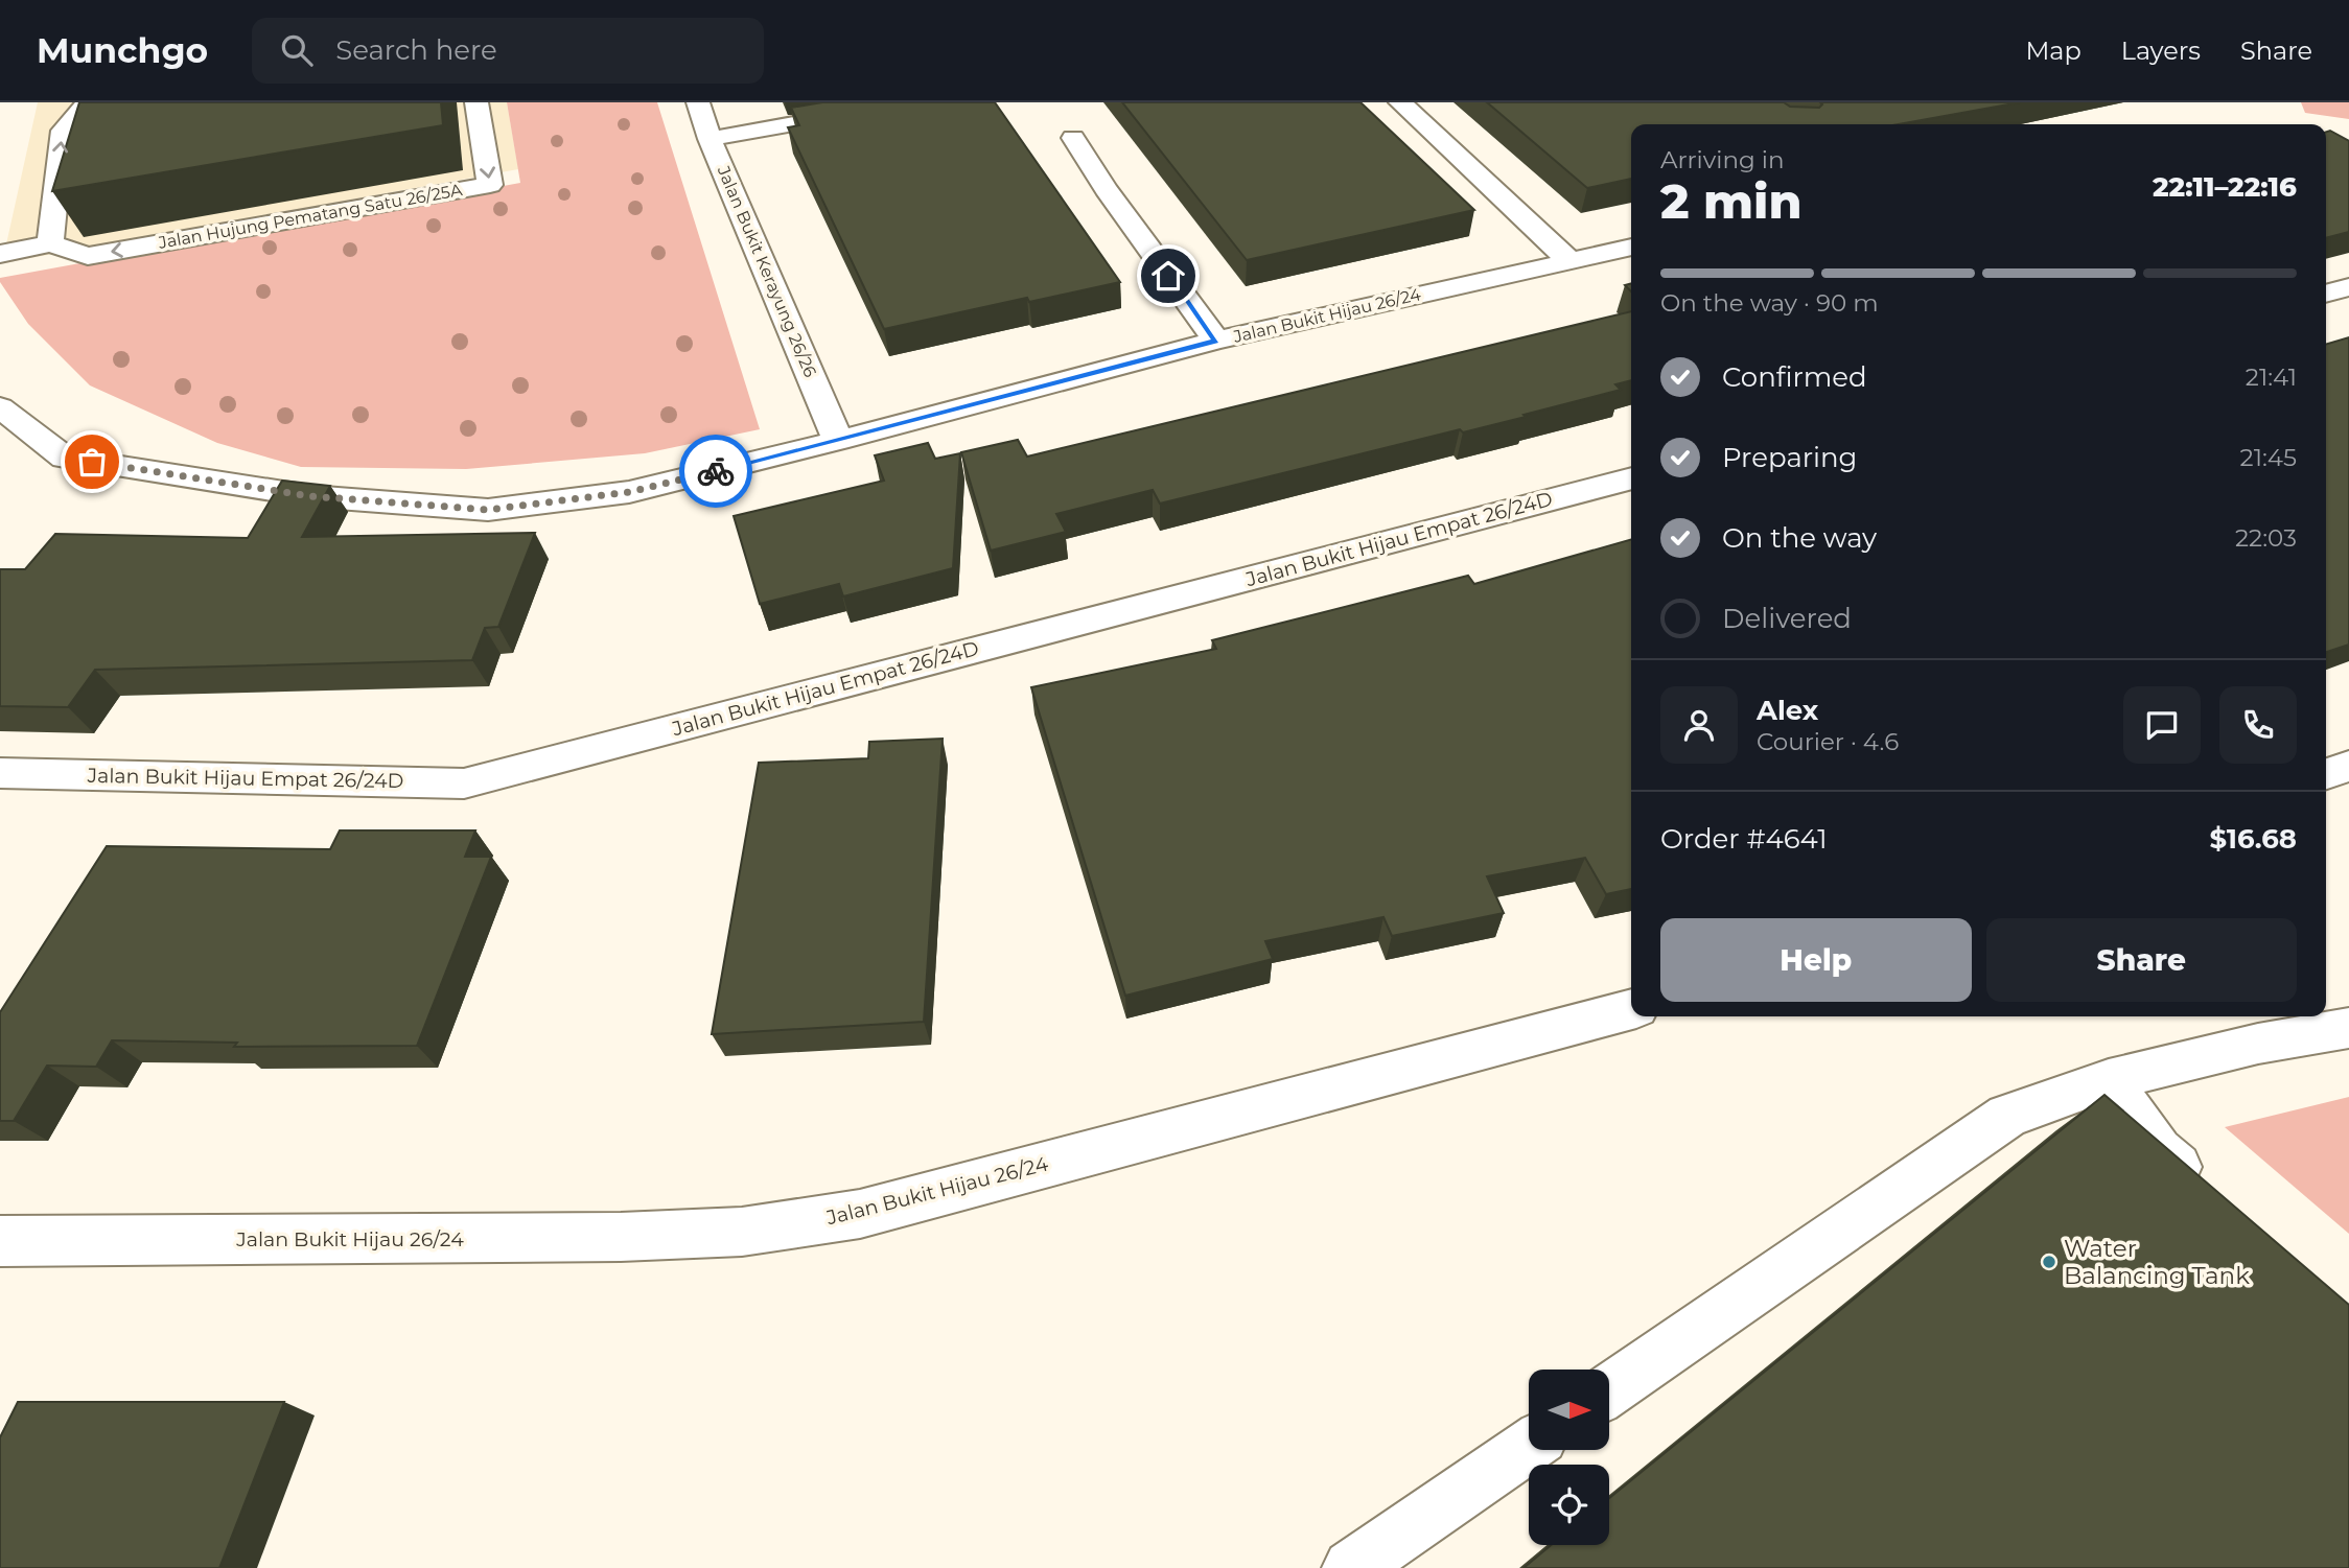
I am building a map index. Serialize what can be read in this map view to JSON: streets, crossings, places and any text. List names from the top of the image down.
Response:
{
  "streets": {
    "street": [
      "Jalan Hujung Pematang Satu 26/25A",
      "Jalan Bukit Kerayung 26/26",
      "Jalan Bukit Hijau 26/24",
      "Jalan Bukit Hijau Empat 26/24D"
    ]
  },
  "crossings": [
    ["Jalan Bukit Kerayung 26/26", "Jalan Bukit Hijau 26/24"]
  ],
  "one_way": ["Jalan Hujung Pematang Satu 26/25A"],
  "places": ["Water Balancing Tank"],
  "north": "right",
  "page": {
    "header": "Munchgo",
    "search": "Search here",
    "nav": ["Map", "Layers", "Share"],
    "heading": ["2 min", "Arriving in", "22:11–22:16"],
    "panel": [
      "Alex",
      "Courier · 4.6",
      "Order #4641",
      "$16.68"
    ],
    "bar": "On the way · 90 m",
    "list": [
      ["Confirmed", "21:41"],
      ["Preparing", "21:45"],
      ["On the way", "22:03"],
      "Delivered"
    ],
    "buttons": ["Help", "Share"]
  }
}
